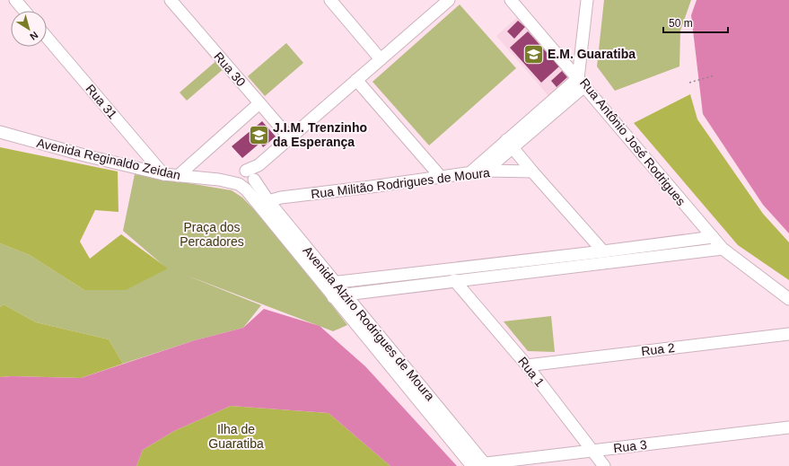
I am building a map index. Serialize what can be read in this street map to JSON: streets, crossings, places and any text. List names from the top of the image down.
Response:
{
  "streets": {
    "street": [
      "Rua 30",
      "Rua 31",
      "Rua Antônio José Rodrigues",
      "Avenida Reginaldo Zeidan",
      "Rua Militão Rodrigues de Moura",
      "Avenida Alziro Rodrigues de Moura",
      "Rua 2",
      "Rua 1",
      "Rua 3"
    ]
  },
  "crossings": [
    ["Rua 31", "Avenida Reginaldo Zeidan"],
    ["Avenida Reginaldo Zeidan", "Avenida Alziro Rodrigues de Moura"],
    ["Rua Militão Rodrigues de Moura", "Avenida Alziro Rodrigues de Moura"],
    ["Avenida Alziro Rodrigues de Moura", "Rua 3"],
    ["Rua 2", "Rua 1"],
    ["Rua 1", "Rua 3"]
  ],
  "parks": ["Praça dos Percadores", "Ilha de Guaratiba"],
  "places": {
    "school or university": ["E.M. Guaratiba", "J.I.M. Trenzinho da Esperança"]
  },
  "scale_bar": "50 m",
  "north": "bottom right"
}
